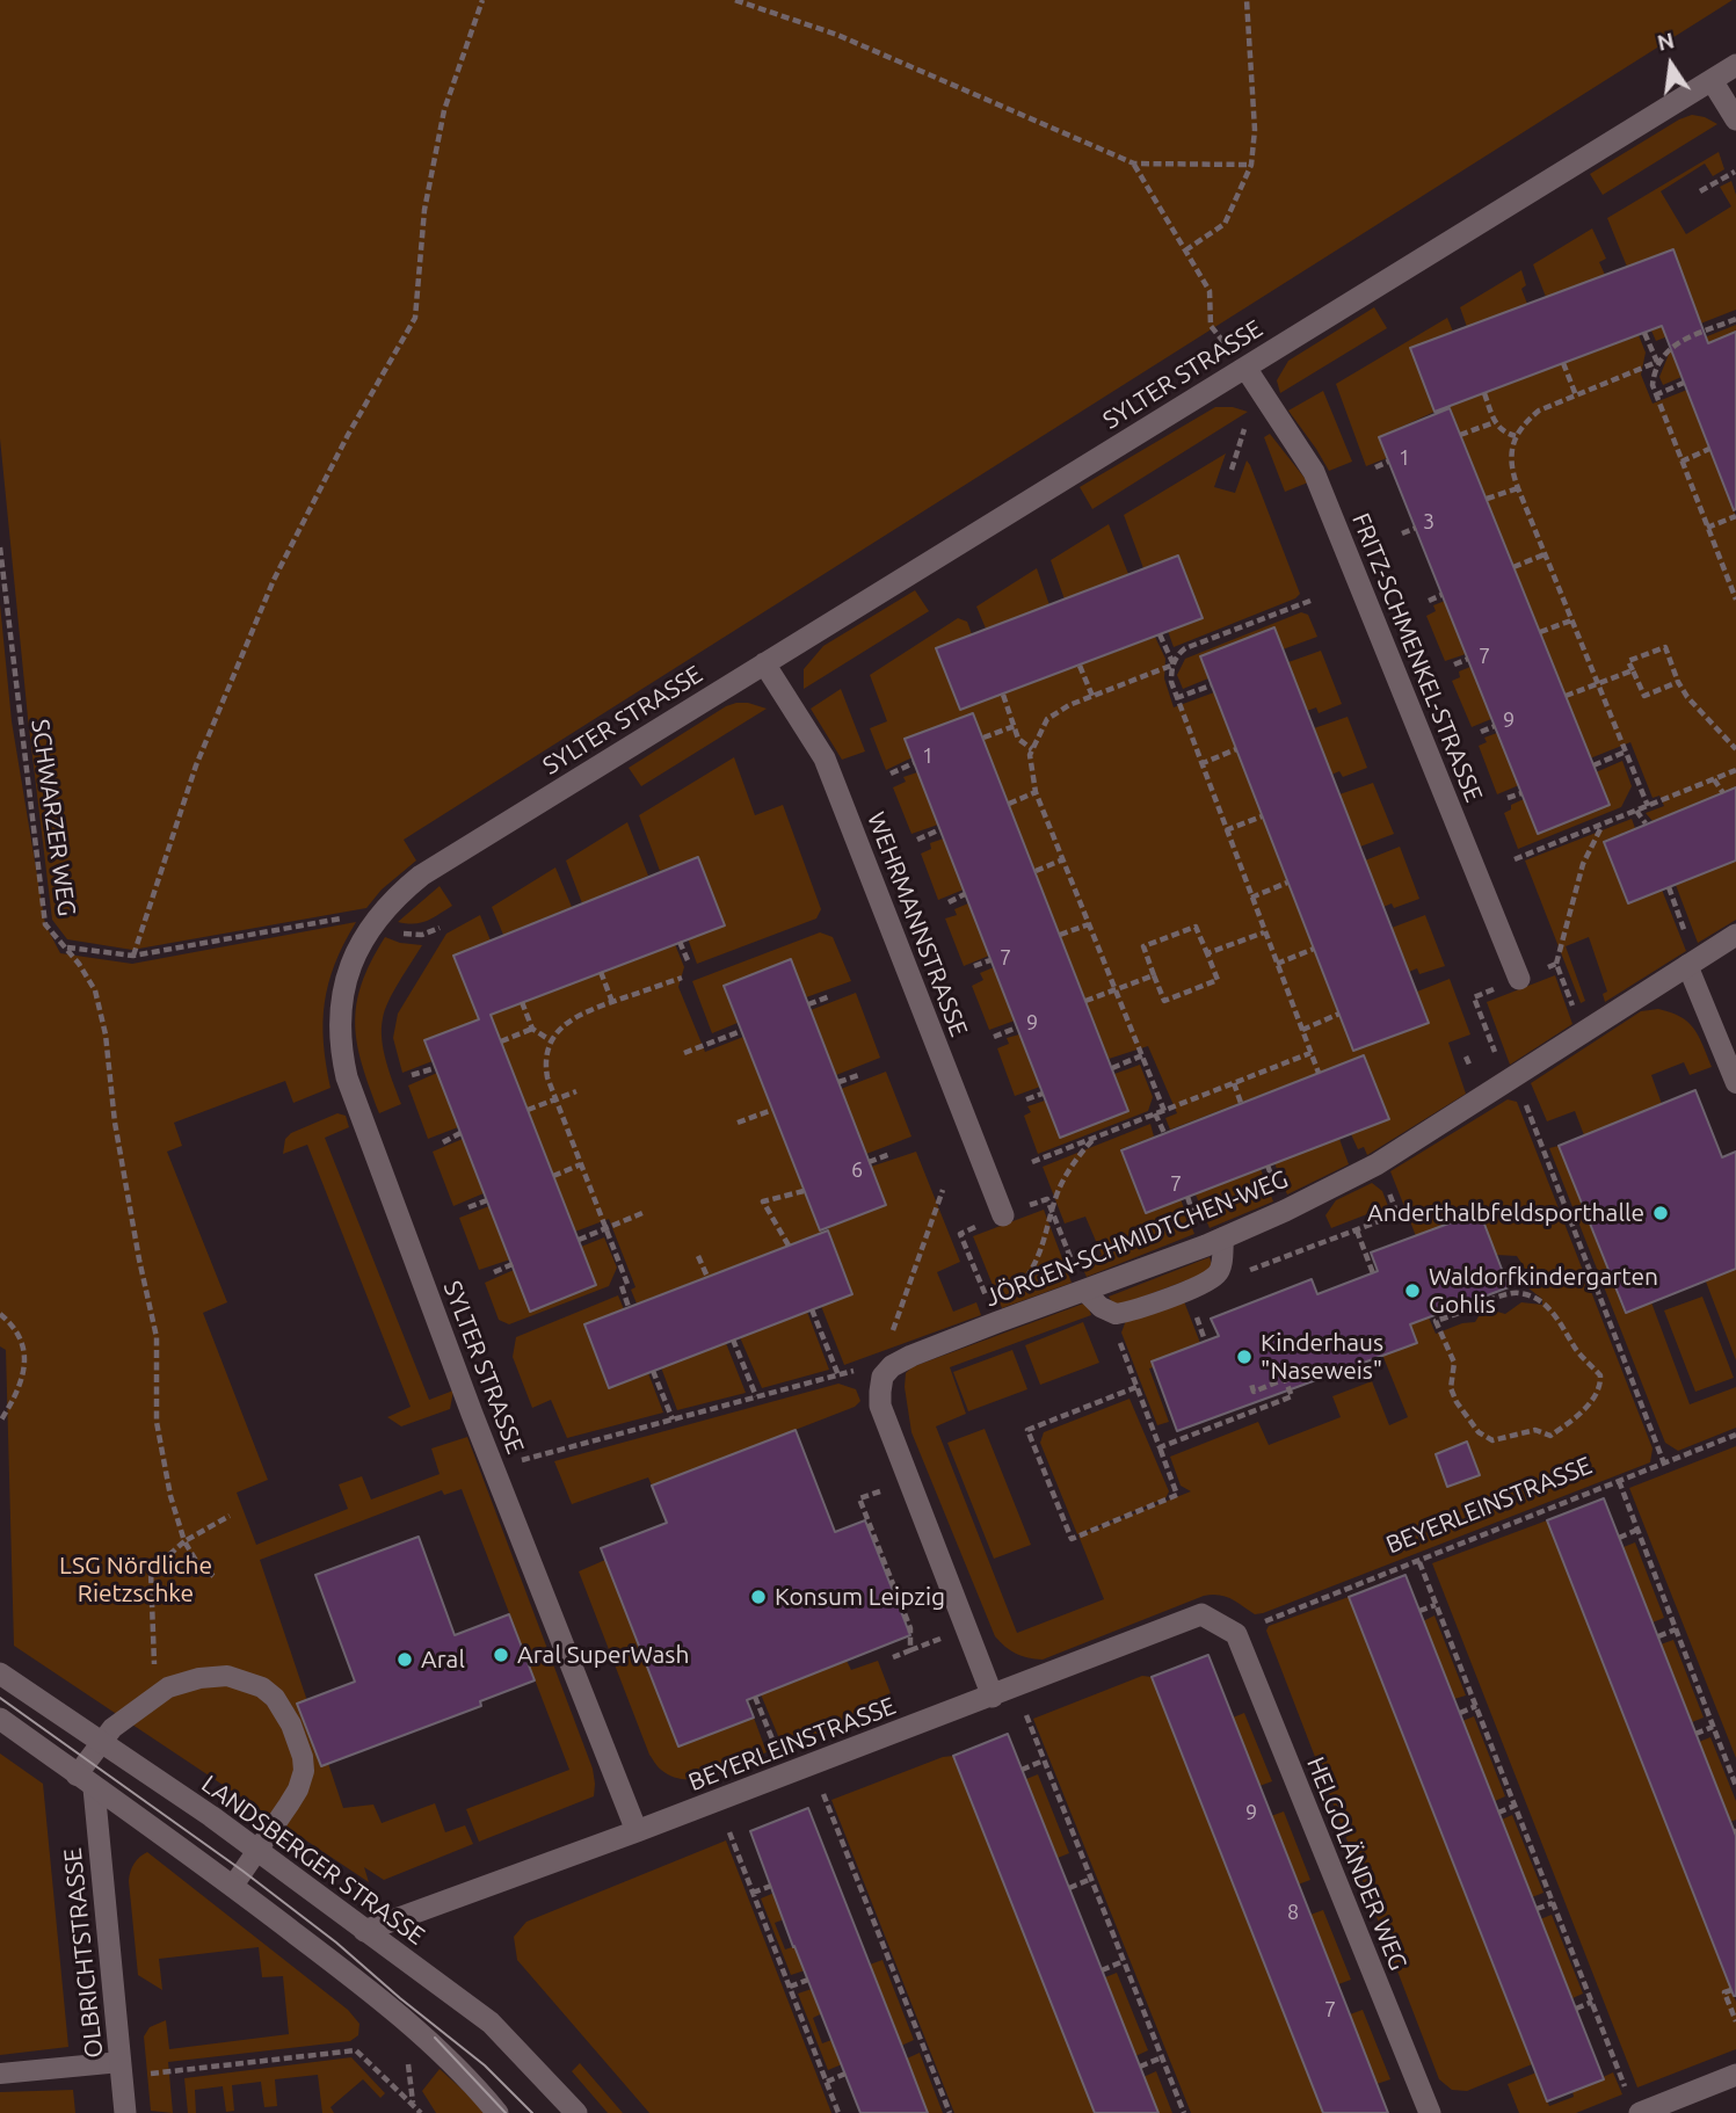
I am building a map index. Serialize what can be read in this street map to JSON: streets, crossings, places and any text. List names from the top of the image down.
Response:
{
  "streets": {
    "street": [
      "SYLTER STRASSE",
      "FRITZ-SCHMENKEL-STRASSE",
      "WEHRMANNSTRASSE",
      "JÖRGEN-SCHMIDTCHEN-WEG",
      "BEYERLEINSTRASSE",
      "LANDSBERGER STRASSE",
      "HELGOLÄNDER WEG",
      "OLBRICHTSTRASSE"
    ],
    "path": ["SCHWARZER WEG"]
  },
  "crossings": [
    ["SYLTER STRASSE", "FRITZ-SCHMENKEL-STRASSE"],
    ["SYLTER STRASSE", "SCHWARZER WEG"],
    ["SYLTER STRASSE", "WEHRMANNSTRASSE"],
    ["SYLTER STRASSE", "BEYERLEINSTRASSE"],
    ["JÖRGEN-SCHMIDTCHEN-WEG", "BEYERLEINSTRASSE"],
    ["BEYERLEINSTRASSE", "LANDSBERGER STRASSE"],
    ["BEYERLEINSTRASSE", "HELGOLÄNDER WEG"]
  ],
  "parks": ["LSG Nördliche Rietzschke"],
  "places": [
    "Anderthalbfeldsporthalle",
    "Waldorfkindergarten Gohlis",
    "Kinderhaus \"Naseweis\"",
    "Konsum Leipzig",
    "Aral SuperWash",
    "Aral"
  ],
  "house_numbers": [
    "1",
    "3",
    "7",
    "9",
    "1",
    "7",
    "9",
    "6",
    "7",
    "9",
    "8",
    "7"
  ],
  "north": "top"
}
